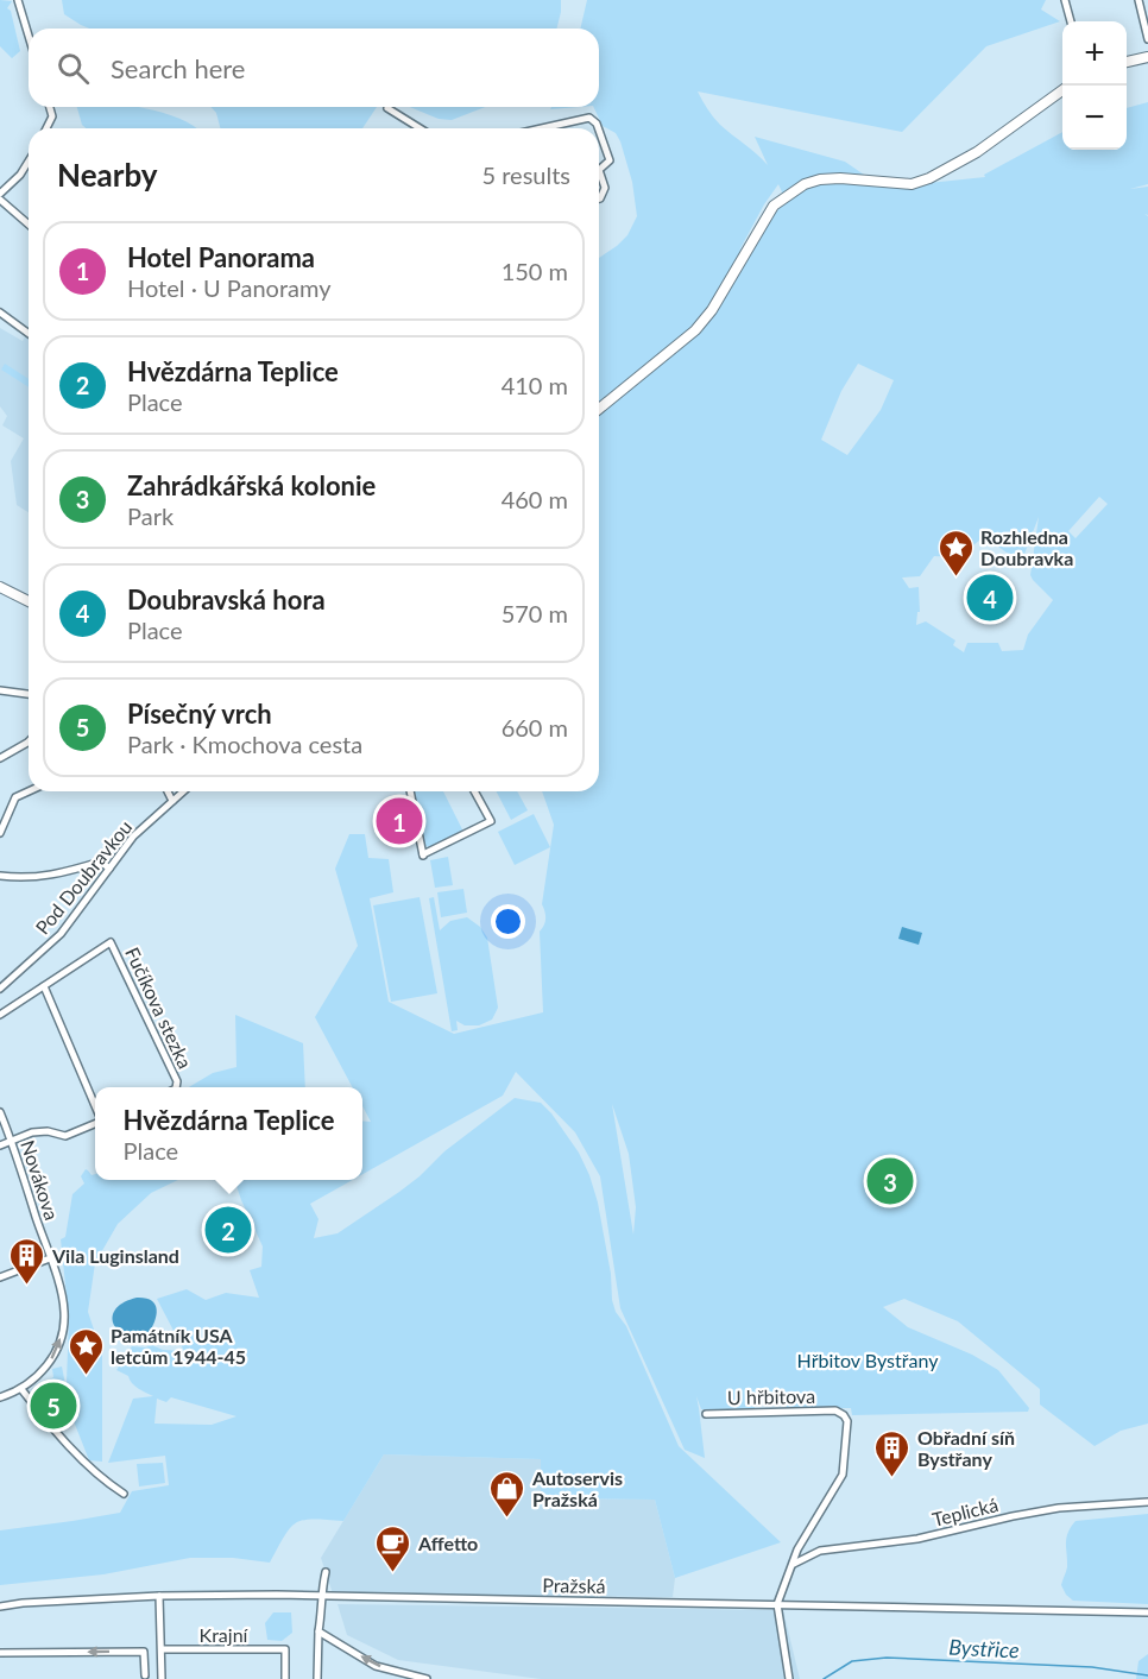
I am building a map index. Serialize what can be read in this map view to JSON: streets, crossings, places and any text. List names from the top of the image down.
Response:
{
  "streets": {
    "street": [
      "Pod Doubravkou",
      "Fučíkova stezka",
      "Novákova",
      "U hřbitova",
      "Teplická",
      "Pražská",
      "Krajní"
    ]
  },
  "crossings": [
    ["U hřbitova", "Teplická"]
  ],
  "one_way": ["Novákova"],
  "water": ["Bystřice"],
  "parks": ["Hřbitov Bystřany"],
  "places": {
    "place": ["Rozhledna Doubravka", "Památník USA letcům 1944-45"],
    "building": ["Vila Luginsland", "Obřadní síň Bystřany"],
    "shop": ["Autoservis Pražská"],
    "cafe": ["Affetto"]
  },
  "page": {
    "map_buttons": ["+", "−"],
    "search": "Search here",
    "heading": ["Nearby", "5 results"],
    "list": [
      {
        "mark": "1",
        "name": "Hotel Panorama",
        "note": "Hotel · U Panoramy",
        "value": "150 m"
      },
      {
        "mark": "2",
        "name": "Hvězdárna Teplice",
        "note": "Place",
        "value": "410 m"
      },
      {
        "mark": "3",
        "name": "Zahrádkářská kolonie",
        "note": "Park",
        "value": "460 m"
      },
      {
        "mark": "4",
        "name": "Doubravská hora",
        "note": "Place",
        "value": "570 m"
      },
      {
        "mark": "5",
        "name": "Písečný vrch",
        "note": "Park · Kmochova cesta",
        "value": "660 m"
      }
    ],
    "pins": [
      "4",
      "1",
      "3",
      "2",
      "5"
    ],
    "popup": ["Hvězdárna Teplice", "Place"]
  }
}
